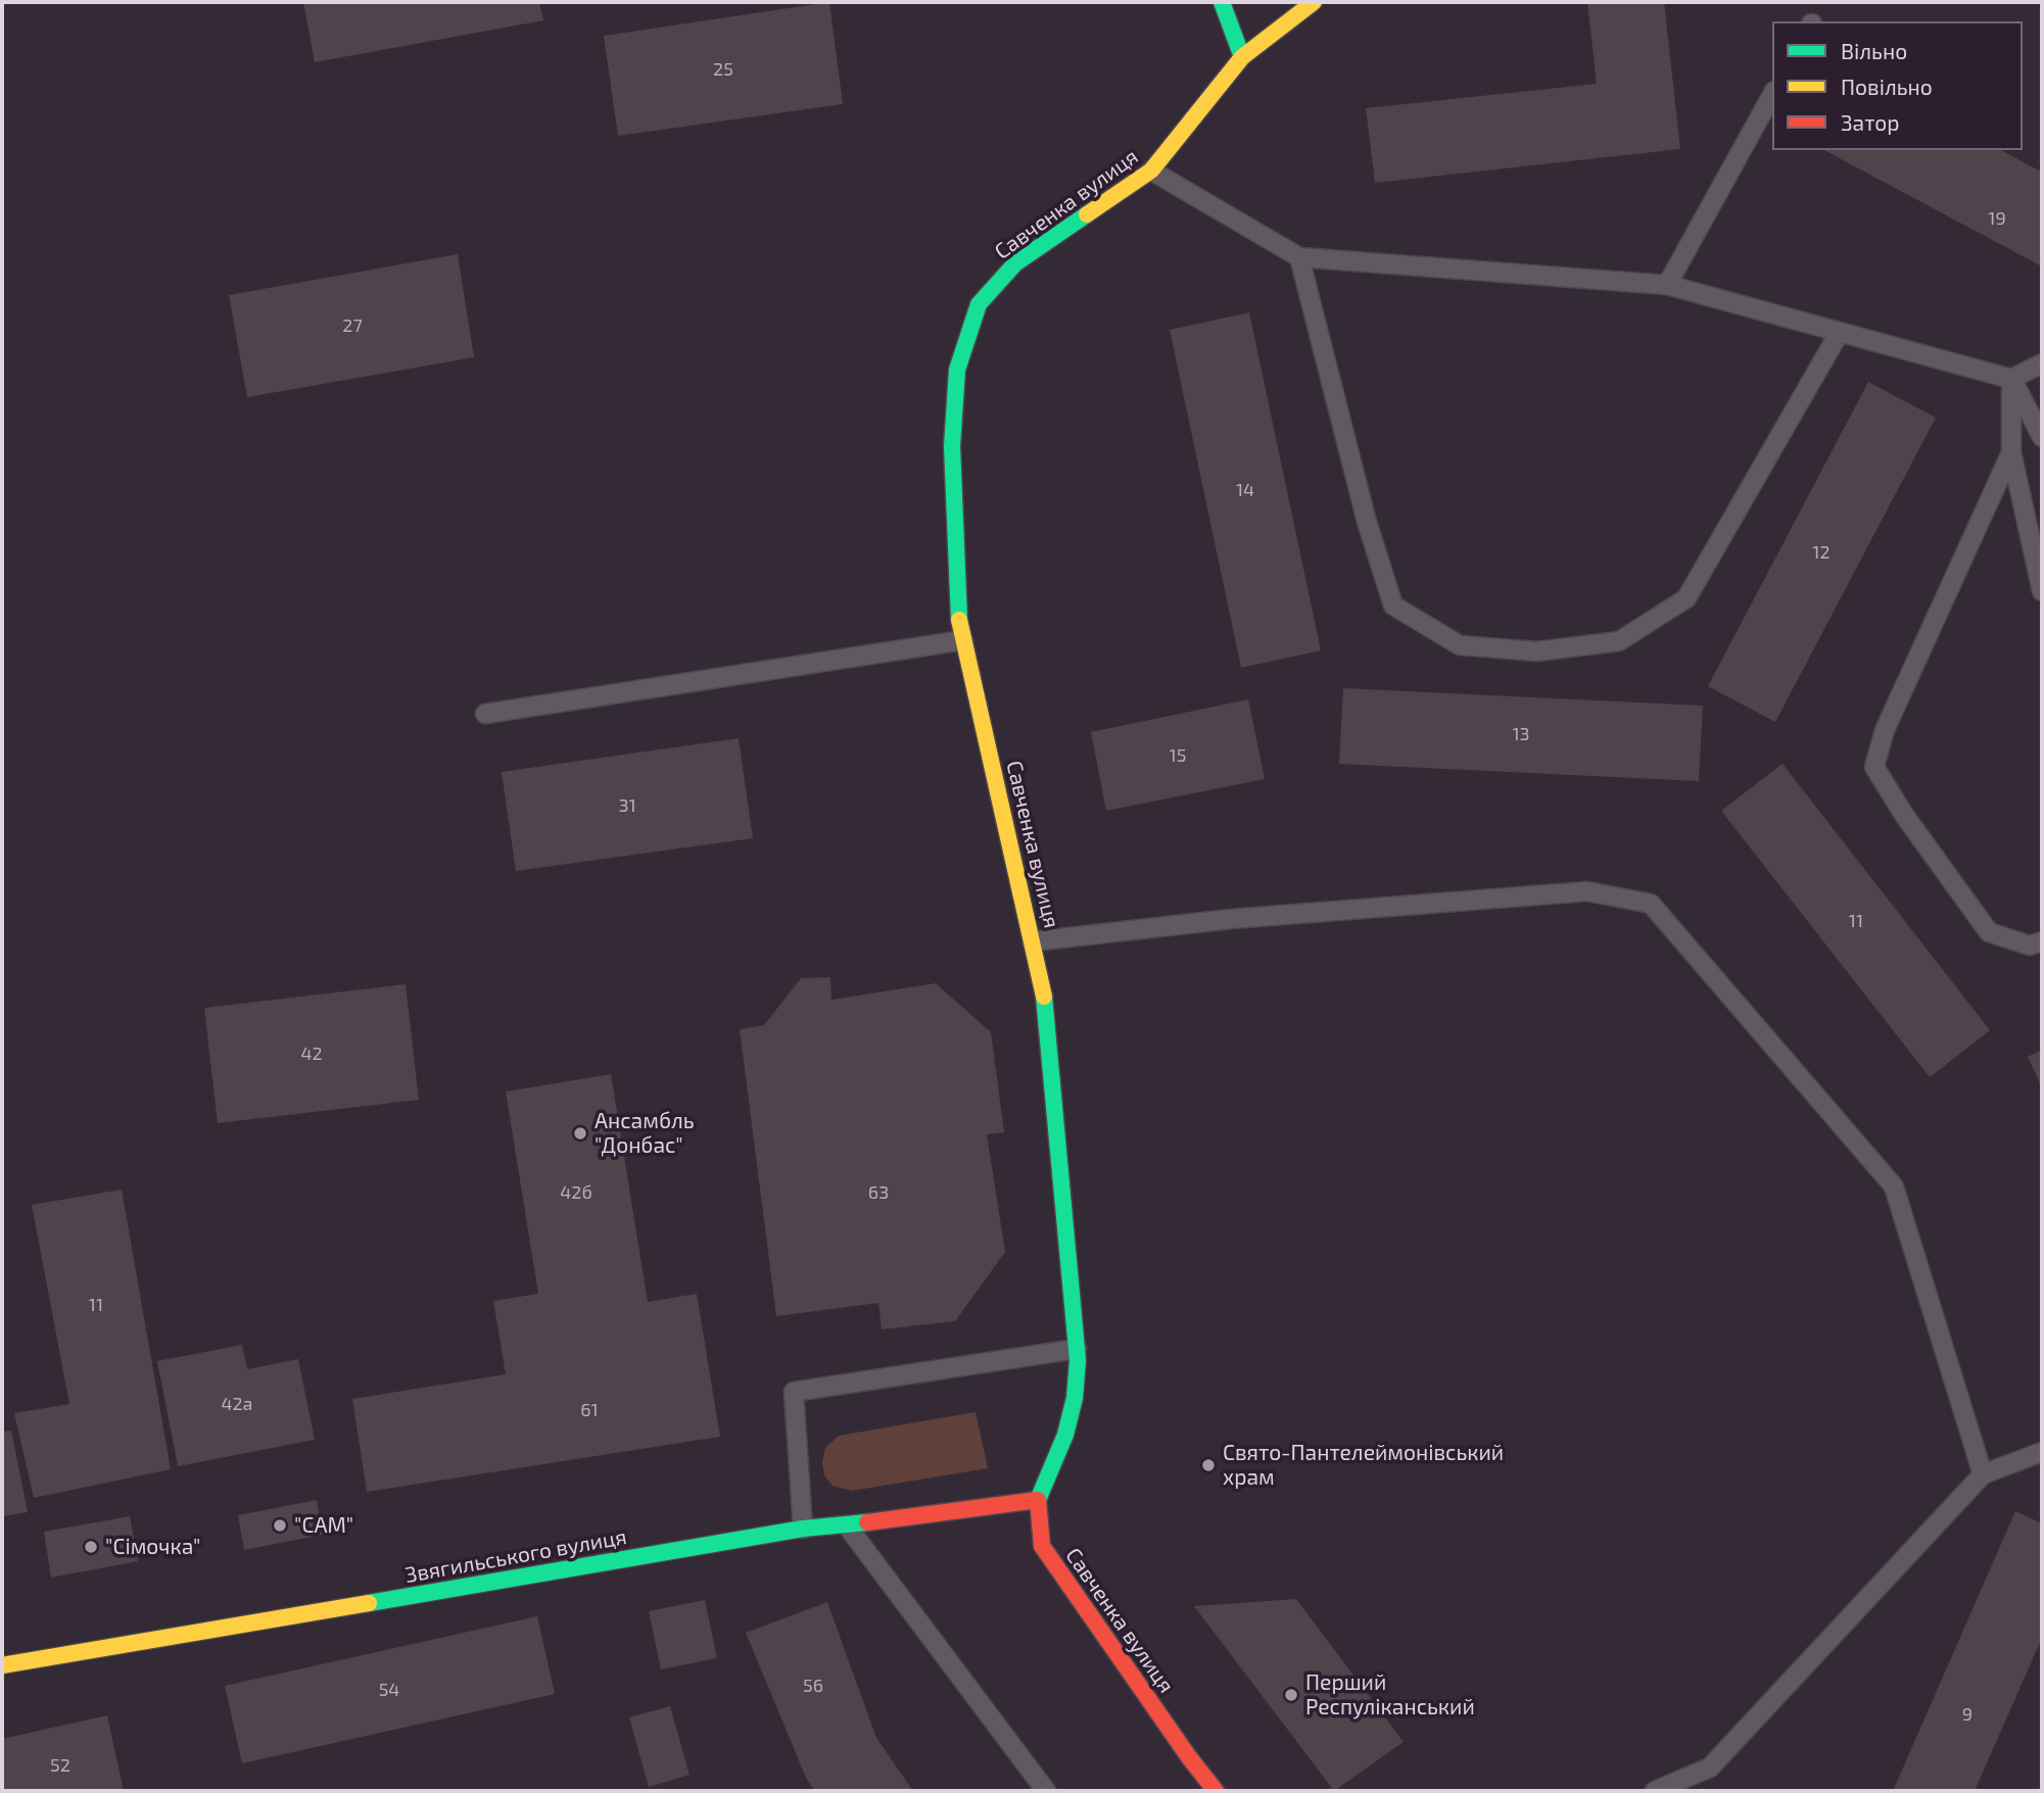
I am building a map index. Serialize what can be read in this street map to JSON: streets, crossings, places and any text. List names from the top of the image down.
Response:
{
  "streets": {
    "street": ["Савченка вулиця", "Звягильського вулиця"]
  },
  "crossings": [
    ["Савченка вулиця", "Звягильського вулиця"]
  ],
  "places": [
    "Ансамбль \"Донбас\"",
    "Свято-Пантелеймонівський храм",
    "\"САМ\"",
    "\"Сімочка\"",
    "Перший Респуліканський"
  ],
  "house_numbers": [
    "25",
    "19",
    "27",
    "14",
    "12",
    "13",
    "15",
    "31",
    "11",
    "42",
    "42б",
    "63",
    "11",
    "42а",
    "61",
    "56",
    "54",
    "9",
    "52"
  ],
  "legend": ["Вільно", "Повільно", "Затор"]
}
